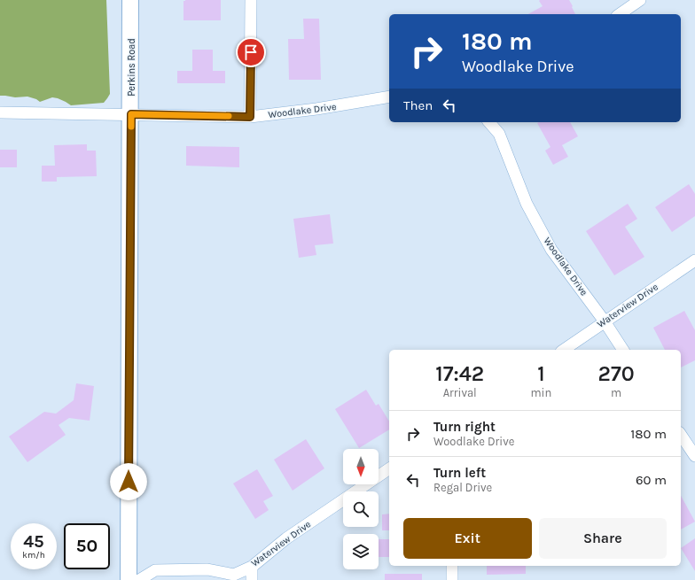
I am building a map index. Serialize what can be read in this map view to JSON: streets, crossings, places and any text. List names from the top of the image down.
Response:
{
  "streets": {
    "main road": ["Perkins Road"],
    "street": ["Woodlake Drive", "Waterview Drive"]
  },
  "crossings": [
    ["Perkins Road", "Woodlake Drive"],
    ["Woodlake Drive", "Waterview Drive"]
  ],
  "north": "bottom",
  "page": {
    "turn": ["180 m", "Woodlake Drive"],
    "then": "Then",
    "eta": [
      "17:42",
      "Arrival",
      "1",
      "min",
      "270",
      "m"
    ],
    "list": [
      {
        "name": "Turn right",
        "note": "Woodlake Drive",
        "value": "180 m"
      },
      {
        "name": "Turn left",
        "note": "Regal Drive",
        "value": "60 m"
      }
    ],
    "buttons": ["Exit", "Share"],
    "speed": "45 km/h",
    "limit": "50"
  }
}
